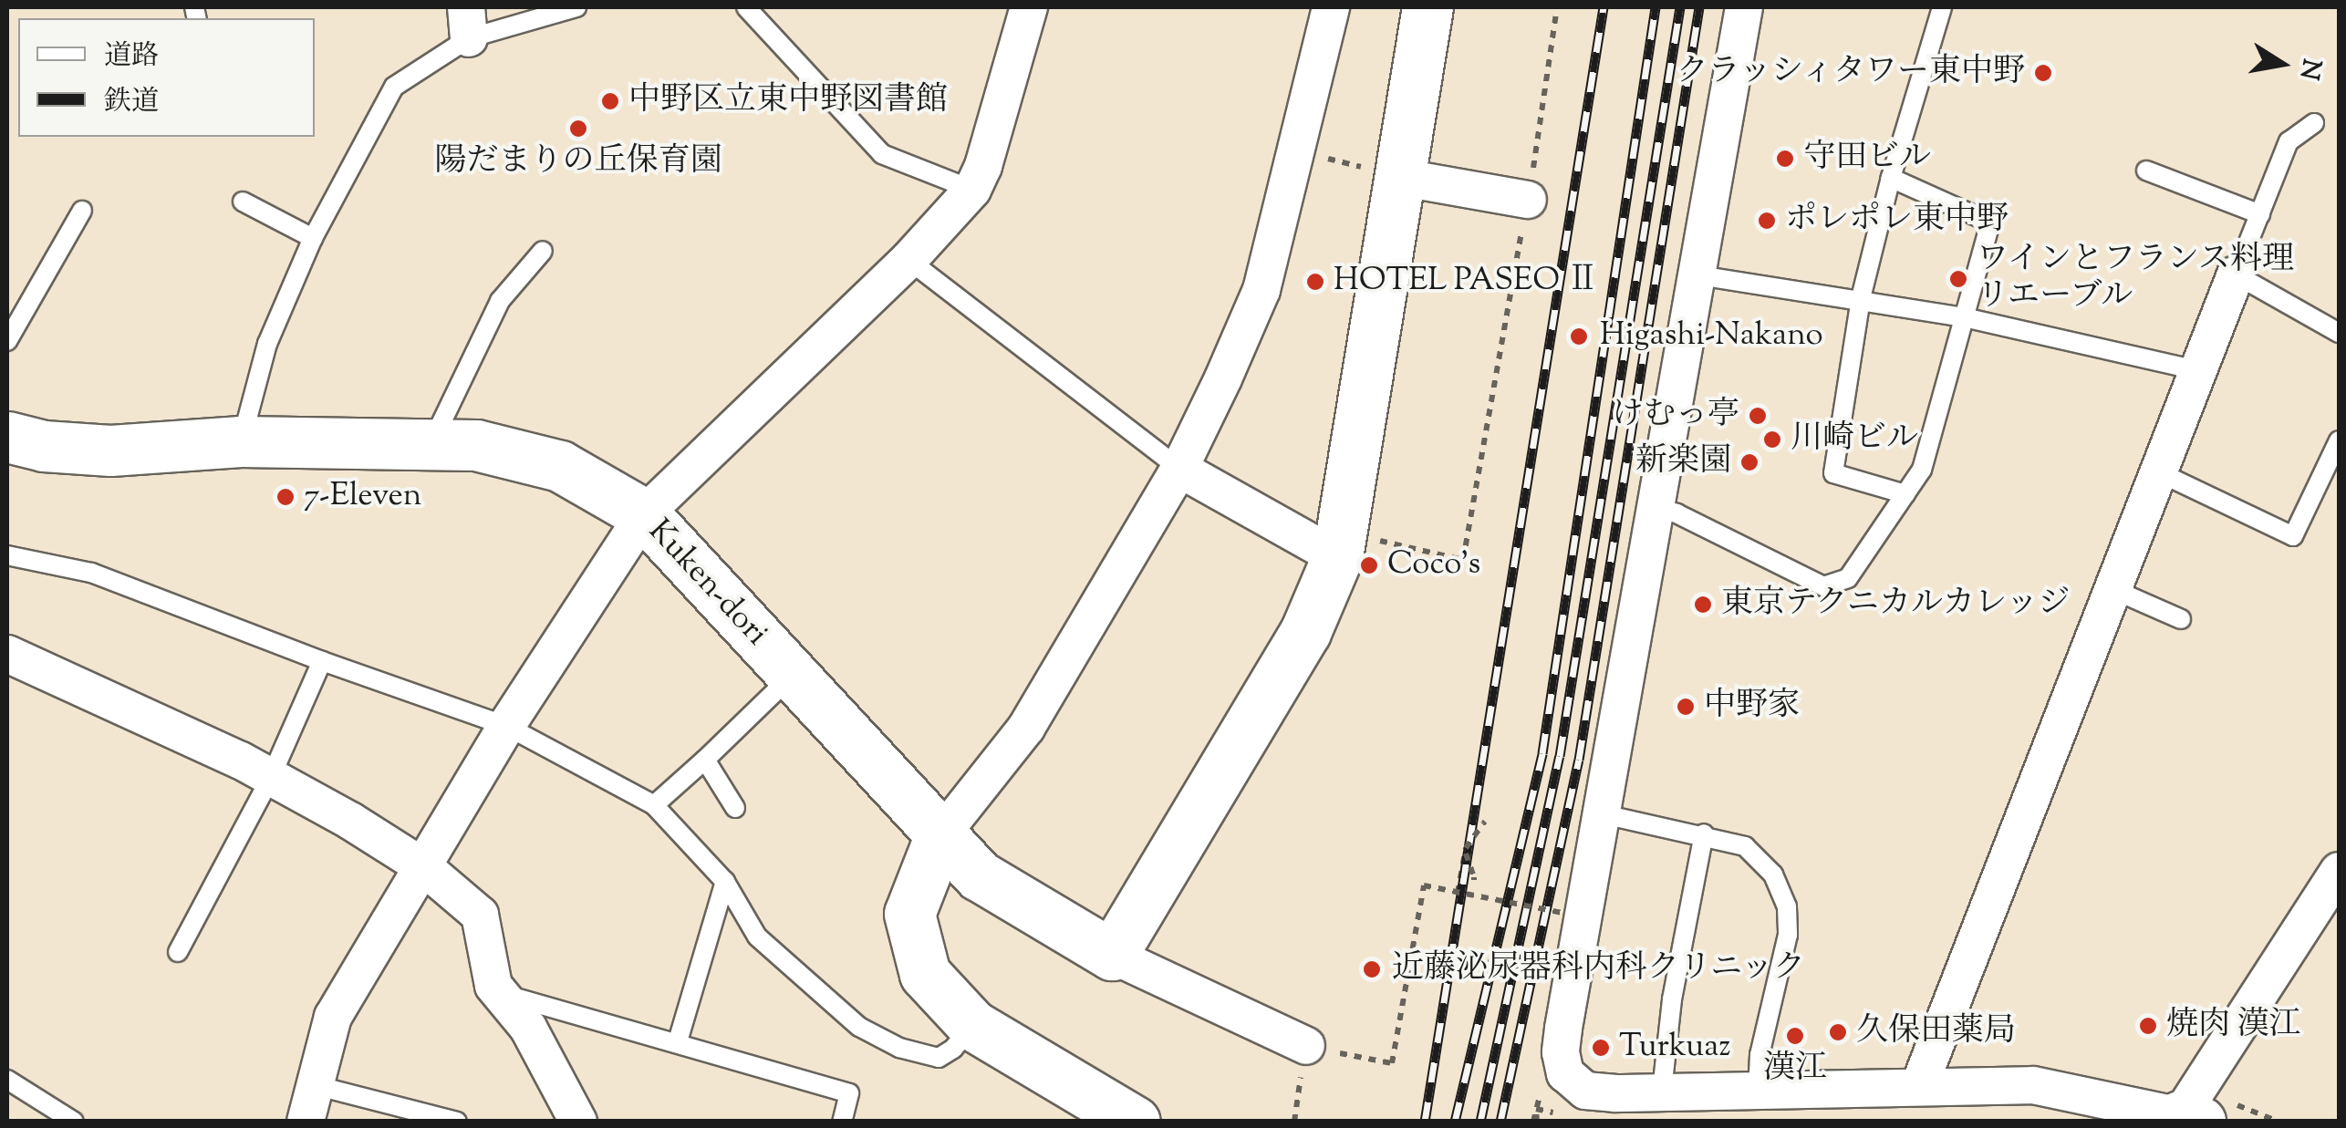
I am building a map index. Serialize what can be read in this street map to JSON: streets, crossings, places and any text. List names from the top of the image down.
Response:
{
  "streets": {
    "street": ["Kuken-dori"]
  },
  "places": [
    "クラッシィタワー東中野",
    "中野区立東中野図書館",
    "陽だまりの丘保育園",
    "守田ビル",
    "ポレポレ東中野",
    "ワインとフランス料理 リエーブル",
    "HOTEL PASEO Ⅱ",
    "Higashi-Nakano",
    "けむっ亭",
    "川崎ビル",
    "新楽園",
    "7-Eleven",
    "Coco's",
    "東京テクニカルカレッジ",
    "中野家",
    "近藤泌尿器科内科クリニック",
    "焼肉 漢江",
    "久保田薬局",
    "漢江",
    "Turkuaz"
  ],
  "legend": ["道路", "鉄道"],
  "north": "right"
}
